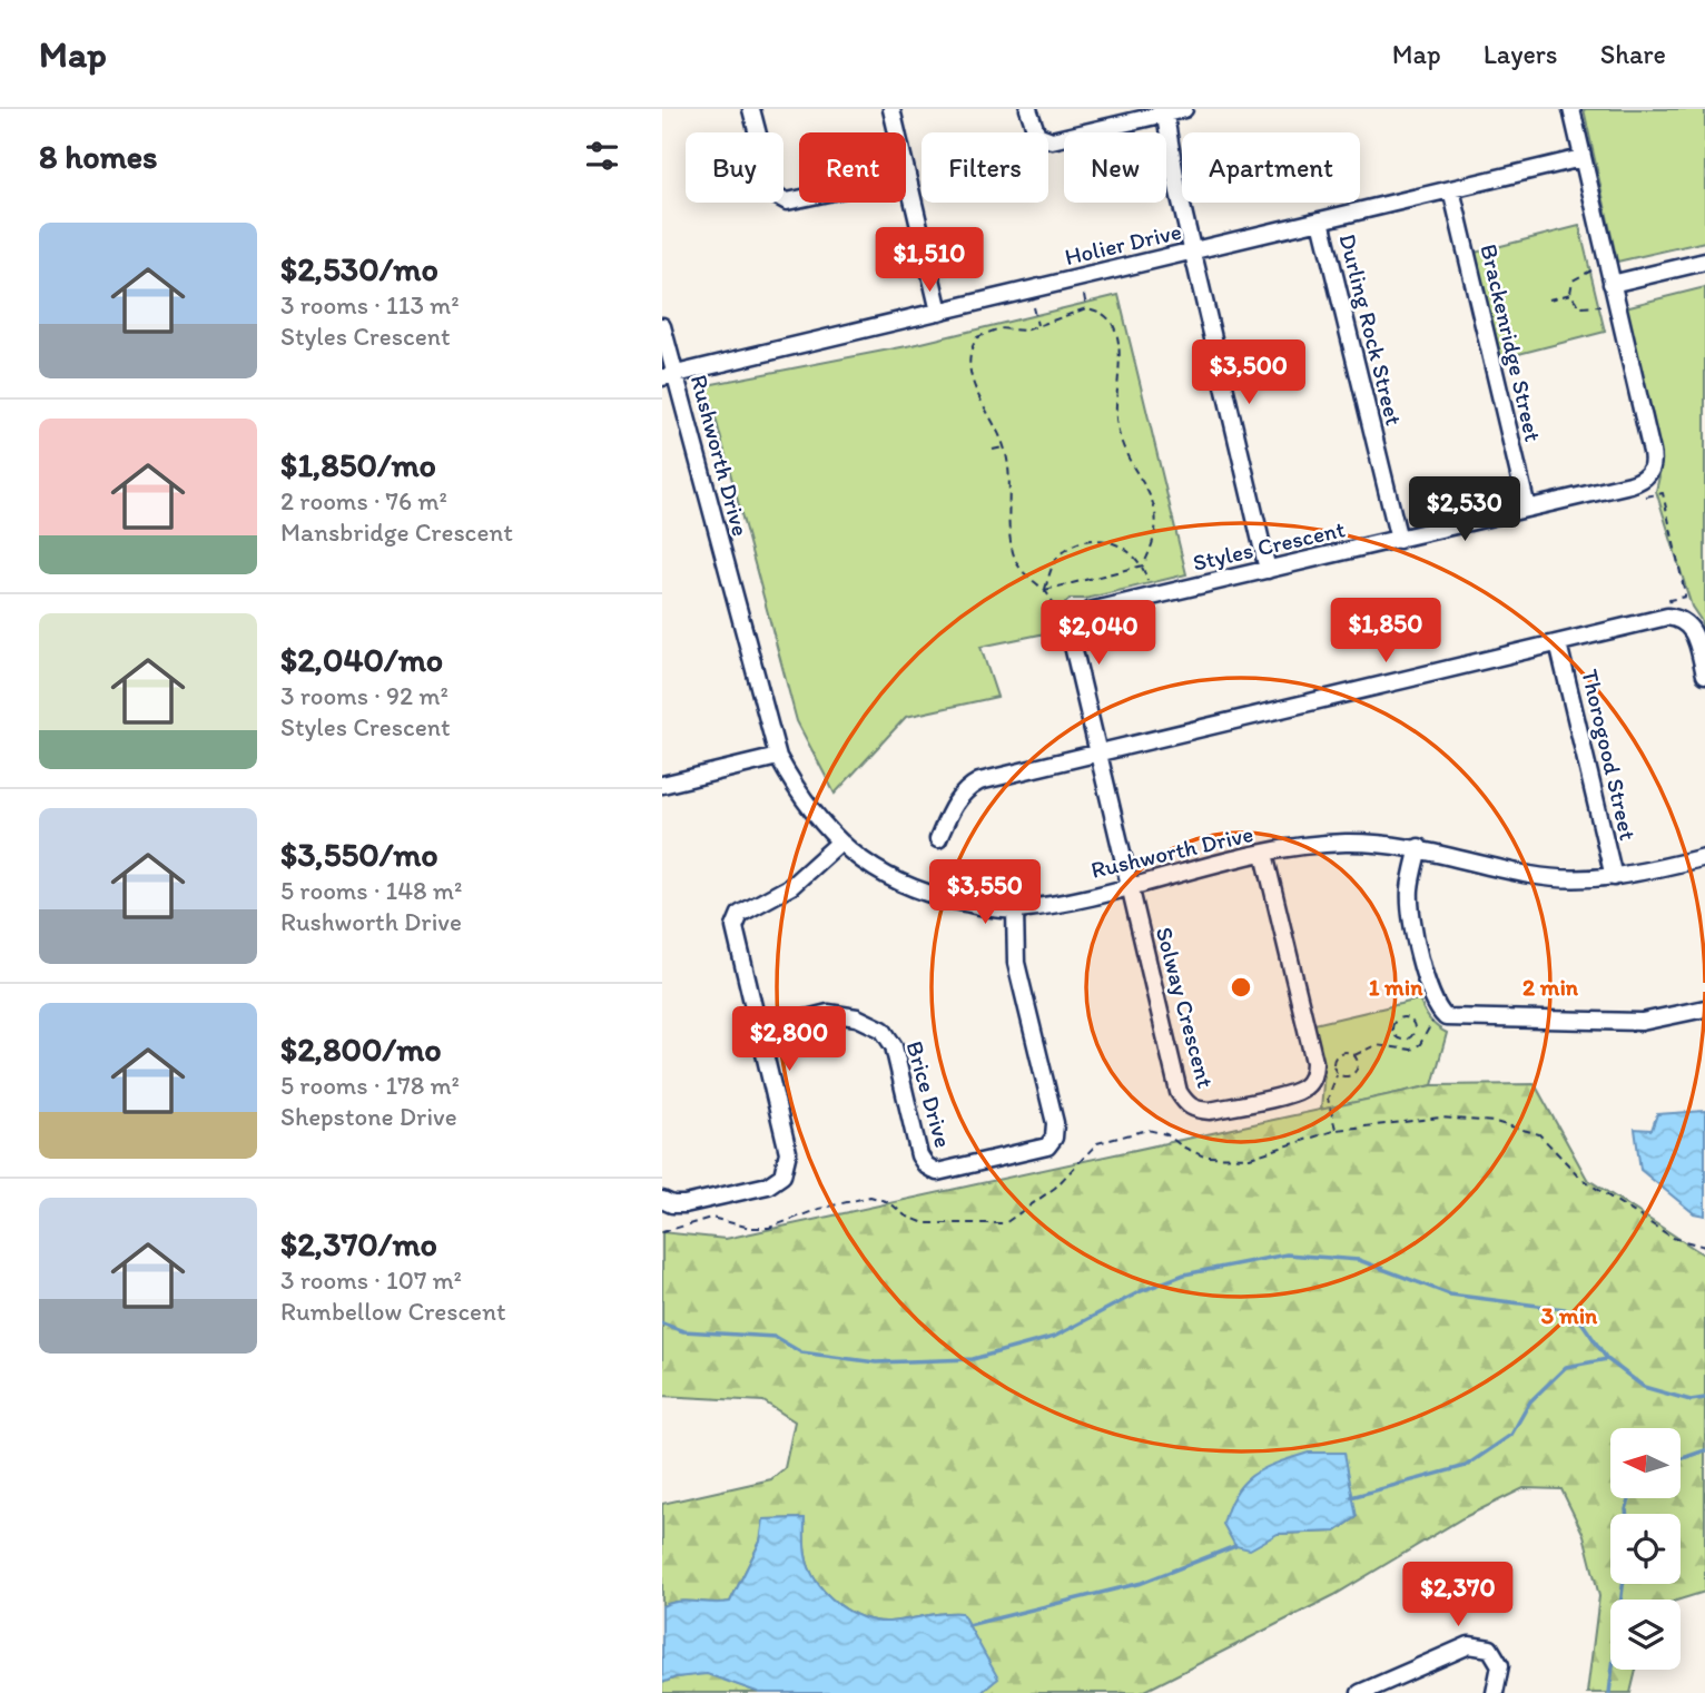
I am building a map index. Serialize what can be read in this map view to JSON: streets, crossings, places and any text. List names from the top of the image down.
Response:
{
  "streets": {
    "street": [
      "Holier Drive",
      "Durling Rock Street",
      "Brackenridge Street",
      "Rushworth Drive",
      "Styles Crescent",
      "Thorogood Street",
      "Solway Crescent",
      "Brice Drive"
    ]
  },
  "crossings": [
    ["Holier Drive", "Durling Rock Street"],
    ["Holier Drive", "Brackenridge Street"],
    ["Holier Drive", "Rushworth Drive"],
    ["Holier Drive", "Styles Crescent"],
    ["Durling Rock Street", "Styles Crescent"],
    ["Brackenridge Street", "Styles Crescent"],
    ["Rushworth Drive", "Styles Crescent"],
    ["Rushworth Drive", "Thorogood Street"],
    ["Rushworth Drive", "Solway Crescent"],
    ["Rushworth Drive", "Brice Drive"],
    ["Styles Crescent", "Solway Crescent"]
  ],
  "north": "left",
  "page": {
    "header": "Map",
    "nav": ["Map", "Layers", "Share"],
    "heading": "8 homes",
    "chip": [
      "Buy",
      "Rent",
      "Filters",
      "New",
      "Apartment"
    ],
    "list": [
      {
        "name": "$2,530/mo",
        "note": "3 rooms · 113 m² · Styles Crescent"
      },
      {
        "name": "$1,850/mo",
        "note": "2 rooms · 76 m² · Mansbridge Crescent"
      },
      {
        "name": "$2,040/mo",
        "note": "3 rooms · 92 m² · Styles Crescent"
      },
      {
        "name": "$3,550/mo",
        "note": "5 rooms · 148 m² · Rushworth Drive"
      },
      {
        "name": "$2,800/mo",
        "note": "5 rooms · 178 m² · Shepstone Drive"
      },
      {
        "name": "$2,370/mo",
        "note": "3 rooms · 107 m² · Rumbellow Crescent"
      }
    ],
    "price": [
      "$1,510",
      "$3,500",
      "$2,530",
      "$1,850",
      "$2,040",
      "$3,550",
      "$2,800",
      "$2,370"
    ]
  },
  "rings": ["1 min", "2 min", "3 min"]
}
